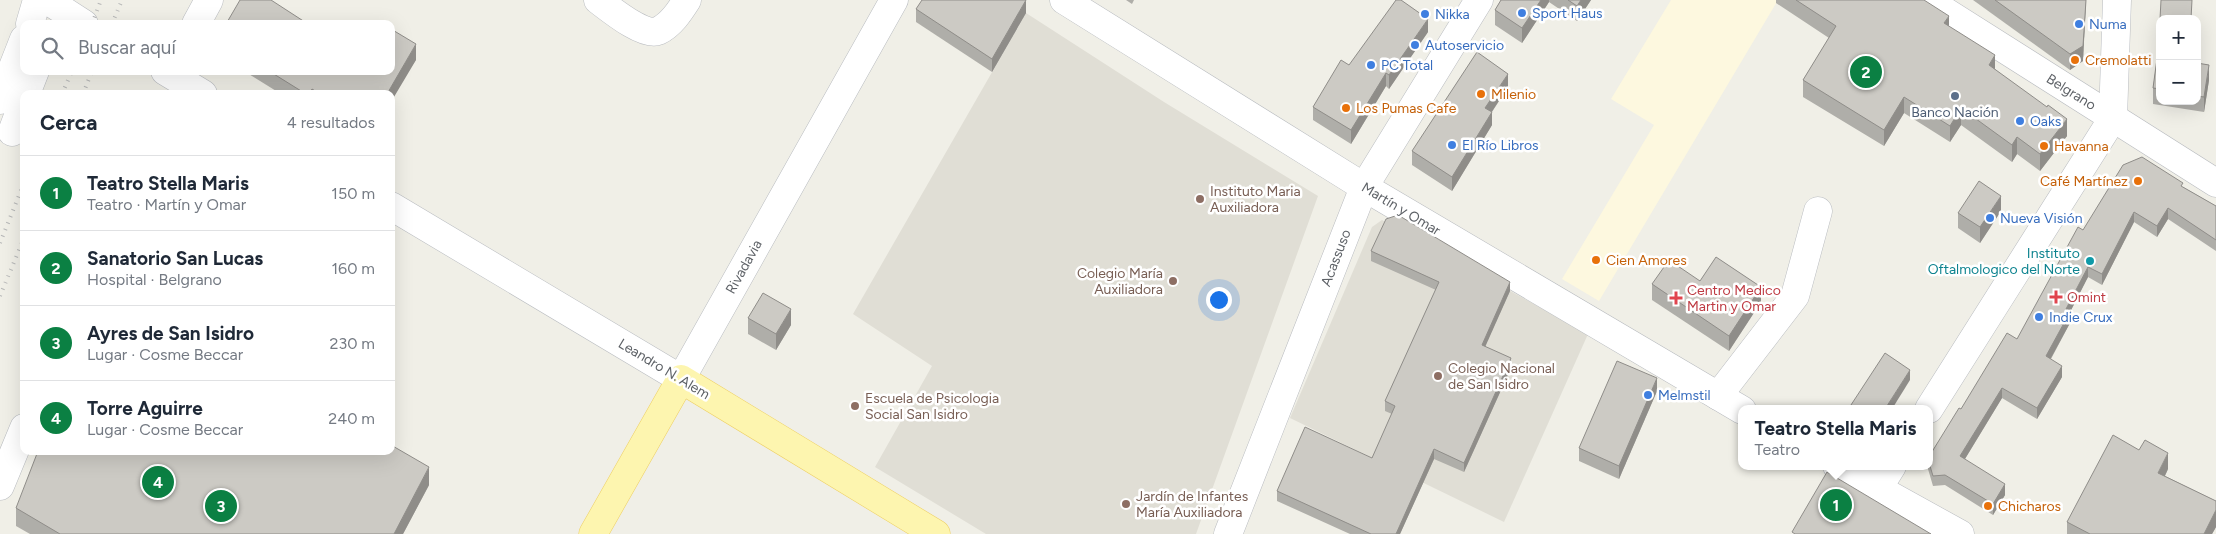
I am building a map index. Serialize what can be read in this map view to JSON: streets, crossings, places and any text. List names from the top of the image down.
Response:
{
  "streets": {
    "main road": ["Rivadavia", "Leandro N. Alem"],
    "street": ["Belgrano", "Martín y Omar", "Acassuso"]
  },
  "crossings": [
    ["Martín y Omar", "Acassuso"],
    ["Rivadavia", "Leandro N. Alem"]
  ],
  "places": {
    "other": [
      "Sport Haus",
      "Nikka",
      "Numa",
      "Autoservicio",
      "Cremolatti",
      "PC Total",
      "Milenio",
      "Banco Nación",
      "Los Pumas Cafe",
      "Oaks",
      "El Río Libros",
      "Havanna",
      "Café Martínez",
      "Instituto Maria Auxiliadora",
      "Nueva Visión",
      "Cien Amores",
      "Instituto Oftalmologico del Norte",
      "Colegio María Auxiliadora",
      "Indie Crux",
      "Colegio Nacional de San Isidro",
      "Melmstil",
      "Escuela de Psicologia Social San Isidro",
      "Jardín de Infantes María Auxiliadora",
      "Chicharos"
    ],
    "health": ["Omint", "Centro Medico Martin y Omar"]
  },
  "page": {
    "map_buttons": ["+", "−"],
    "search": "Buscar aquí",
    "pins": [
      "2",
      "4",
      "1",
      "3"
    ],
    "heading": ["Cerca", "4 resultados"],
    "list": [
      {
        "mark": "1",
        "name": "Teatro Stella Maris",
        "note": "Teatro · Martín y Omar",
        "value": "150 m"
      },
      {
        "mark": "2",
        "name": "Sanatorio San Lucas",
        "note": "Hospital · Belgrano",
        "value": "160 m"
      },
      {
        "mark": "3",
        "name": "Ayres de San Isidro",
        "note": "Lugar · Cosme Beccar",
        "value": "230 m"
      },
      {
        "mark": "4",
        "name": "Torre Aguirre",
        "note": "Lugar · Cosme Beccar",
        "value": "240 m"
      }
    ],
    "popup": ["Teatro Stella Maris", "Teatro"]
  }
}
